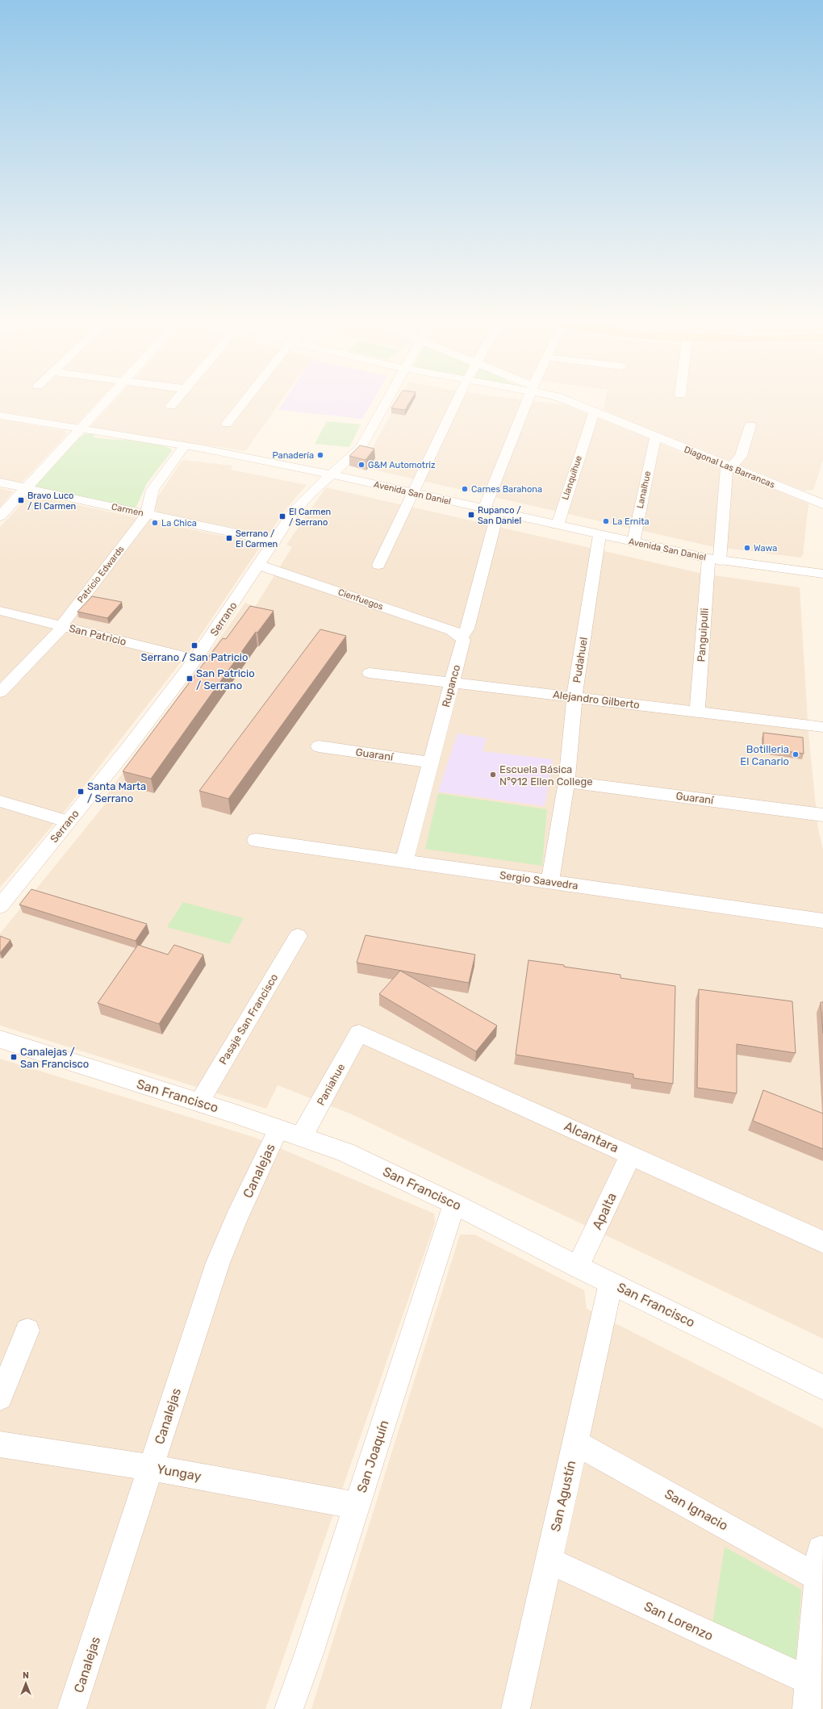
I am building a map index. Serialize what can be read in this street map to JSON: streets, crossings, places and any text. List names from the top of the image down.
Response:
{
  "streets": {
    "street": [
      "Diagonal Las Barrancas",
      "Llanquihue",
      "Lanalhue",
      "Avenida San Daniel",
      "Carmen",
      "Patricio Edwards",
      "Cienfuegos",
      "Serrano",
      "San Patricio",
      "Panguipulli",
      "Pudahuel",
      "Rupanco",
      "Alejandro Gilberto",
      "Guaraní",
      "Sergio Saavedra",
      "Pasaje San Francisco",
      "Paniahue",
      "San Francisco",
      "Alcantara",
      "Canalejas",
      "Apalta",
      "San Joaquín",
      "Yungay",
      "San Agustín",
      "San Ignacio",
      "San Lorenzo"
    ]
  },
  "crossings": [
    ["Diagonal Las Barrancas", "Llanquihue"],
    ["Diagonal Las Barrancas", "Lanalhue"],
    ["Diagonal Las Barrancas", "Panguipulli"],
    ["Llanquihue", "Avenida San Daniel"],
    ["Lanalhue", "Avenida San Daniel"],
    ["Avenida San Daniel", "Patricio Edwards"],
    ["Avenida San Daniel", "Serrano"],
    ["Avenida San Daniel", "Panguipulli"],
    ["Avenida San Daniel", "Pudahuel"],
    ["Avenida San Daniel", "Rupanco"],
    ["Carmen", "Patricio Edwards"],
    ["Carmen", "Serrano"],
    ["Patricio Edwards", "San Patricio"],
    ["Cienfuegos", "Serrano"],
    ["Cienfuegos", "Rupanco"],
    ["Serrano", "San Patricio"],
    ["Panguipulli", "Alejandro Gilberto"],
    ["Pudahuel", "Alejandro Gilberto"],
    ["Pudahuel", "Guaraní"],
    ["Pudahuel", "Sergio Saavedra"],
    ["Rupanco", "Alejandro Gilberto"],
    ["Rupanco", "Guaraní"],
    ["Rupanco", "Sergio Saavedra"],
    ["Pasaje San Francisco", "San Francisco"],
    ["Paniahue", "San Francisco"],
    ["Paniahue", "Alcantara"],
    ["Paniahue", "Canalejas"],
    ["San Francisco", "Canalejas"],
    ["San Francisco", "Apalta"],
    ["San Francisco", "San Joaquín"],
    ["San Francisco", "San Agustín"],
    ["Alcantara", "Apalta"],
    ["Canalejas", "Yungay"],
    ["San Joaquín", "Yungay"],
    ["San Agustín", "San Ignacio"],
    ["San Agustín", "San Lorenzo"]
  ],
  "places": {
    "other": [
      "Panadería",
      "G&M Automotriz",
      "Carnes Barahona",
      "La Ernita",
      "La Chica",
      "Wawa",
      "Botilleria El Canario",
      "Escuela Básica N°912 Ellen College"
    ],
    "transit": [
      "Bravo Luco / El Carmen",
      "Rupanco / San Daniel",
      "El Carmen / Serrano",
      "Serrano / El Carmen",
      "Serrano / San Patricio",
      "San Patricio / Serrano",
      "Santa Marta / Serrano",
      "Canalejas / San Francisco"
    ]
  },
  "north": "top"
}
